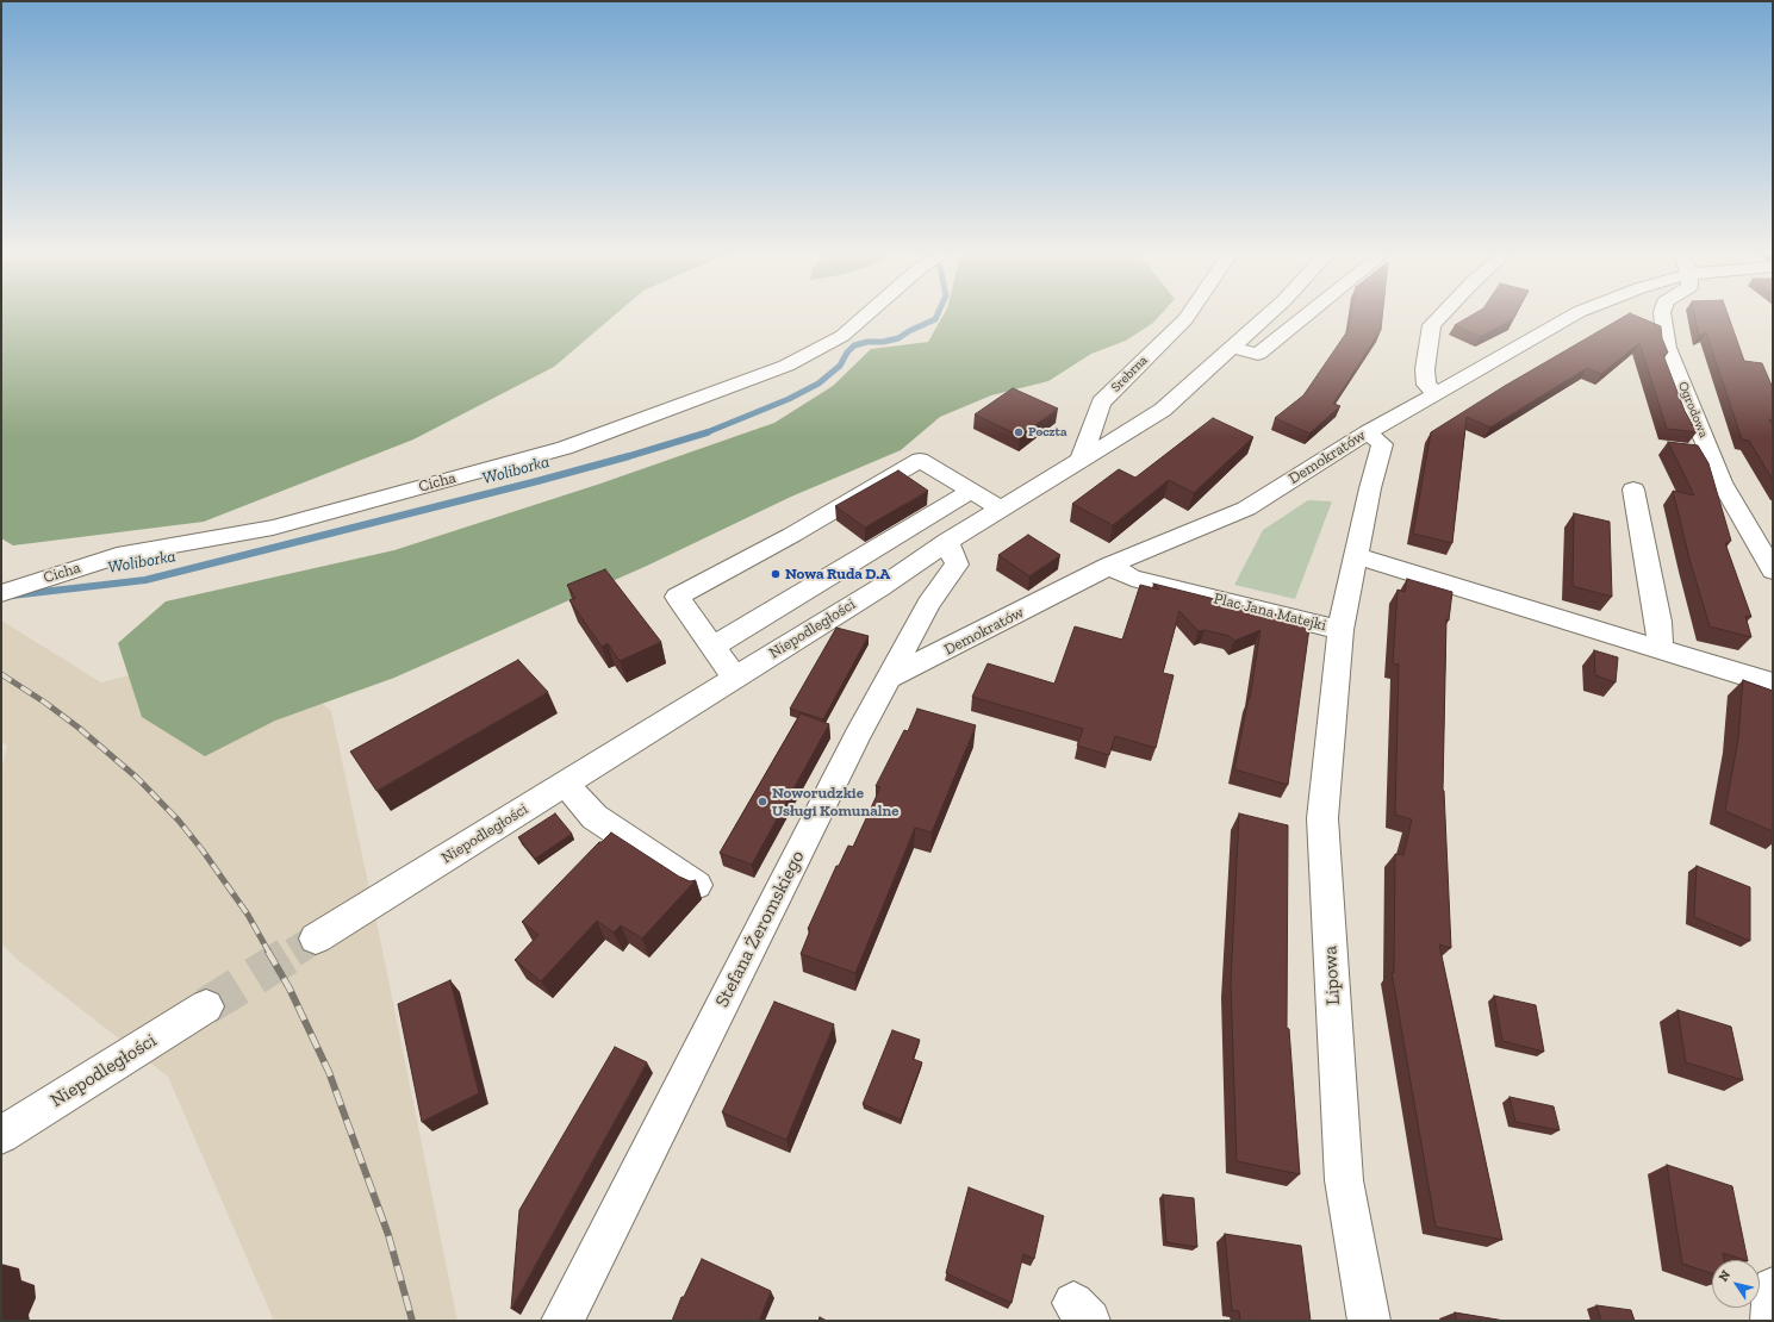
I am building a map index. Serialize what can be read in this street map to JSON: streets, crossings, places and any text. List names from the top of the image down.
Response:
{
  "streets": {
    "street": [
      "Srebrna",
      "Ogrodowa",
      "Demokratów",
      "Cicha",
      "Plac Jana Matejki",
      "Niepodległości",
      "Stefana Żeromskiego",
      "Lipowa"
    ]
  },
  "crossings": [
    ["Srebrna", "Niepodległości"],
    ["Demokratów", "Plac Jana Matejki"],
    ["Demokratów", "Stefana Żeromskiego"],
    ["Plac Jana Matejki", "Lipowa"],
    ["Niepodległości", "Stefana Żeromskiego"]
  ],
  "water": ["Woliborka"],
  "places": ["Poczta", "Nowa Ruda D.A", "Noworudzkie Usługi Komunalne"],
  "north": "top left"
}
